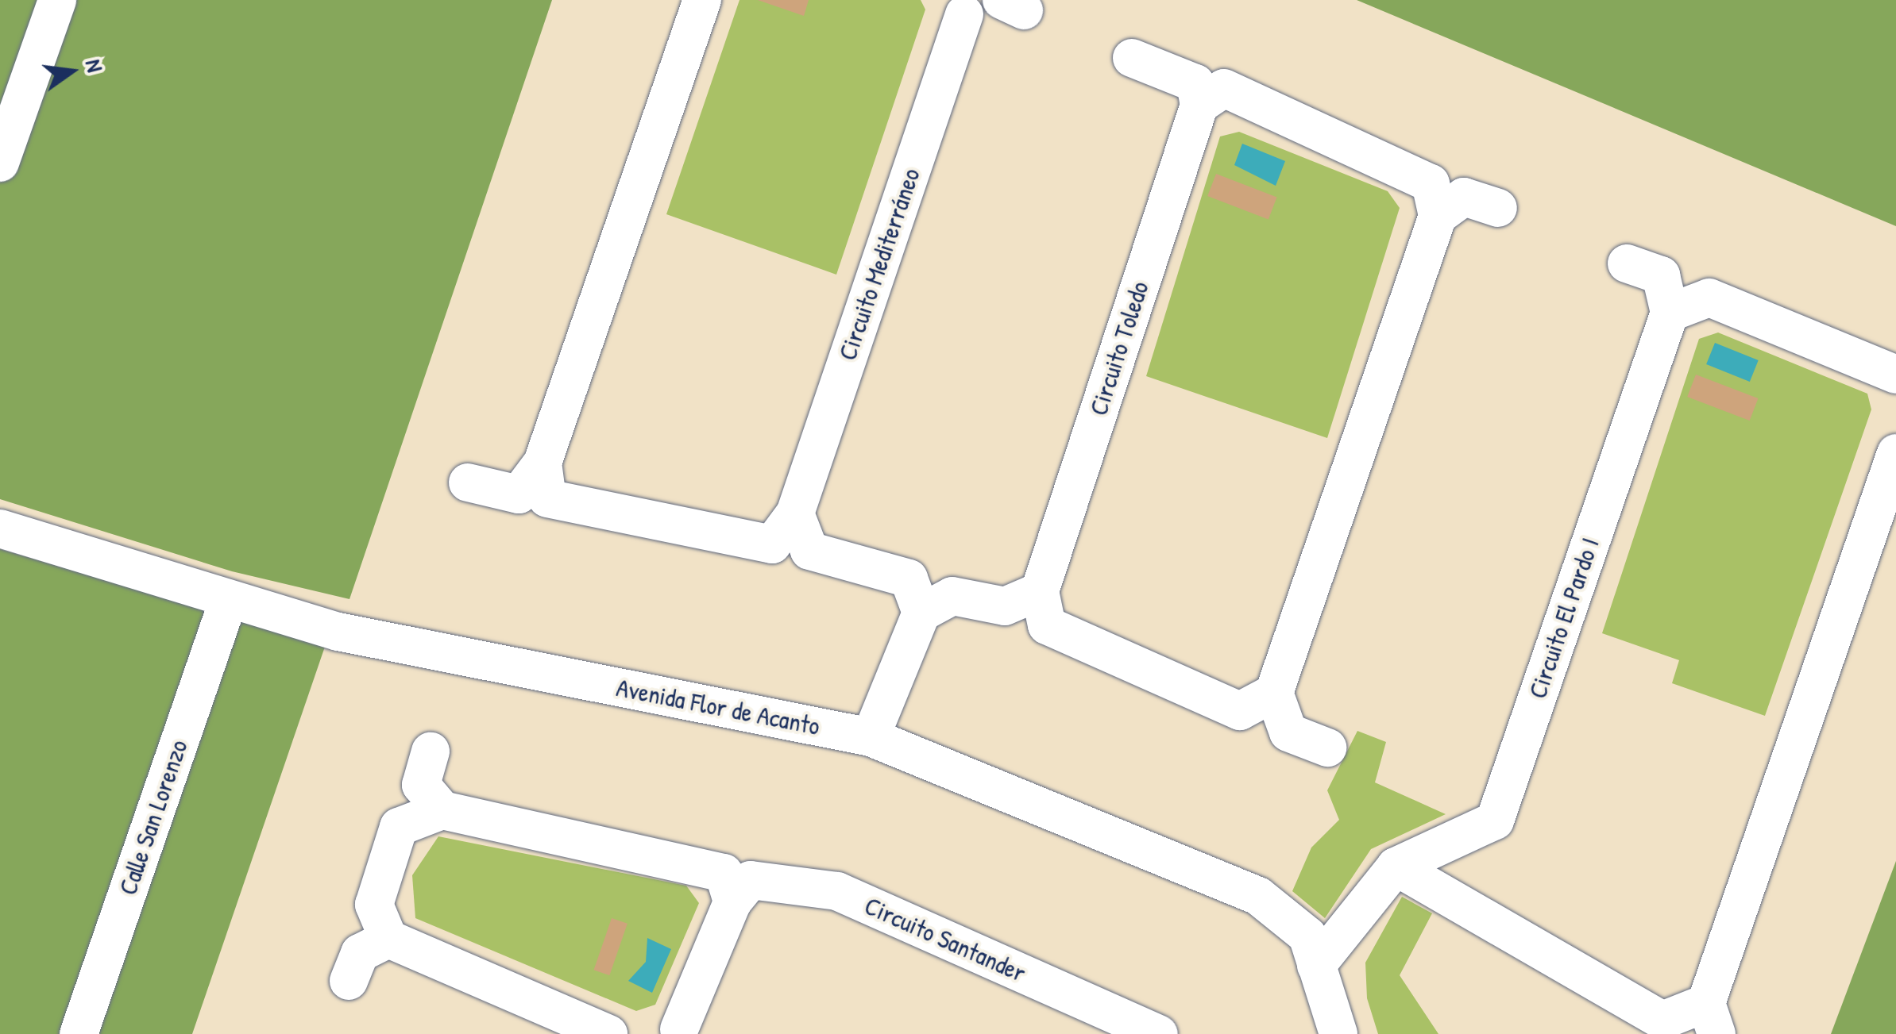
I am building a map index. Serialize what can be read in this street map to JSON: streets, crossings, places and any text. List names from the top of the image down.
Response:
{
  "streets": {
    "street": [
      "Circuito Mediterráneo",
      "Circuito Toledo",
      "Circuito El Pardo I",
      "Avenida Flor de Acanto",
      "Calle San Lorenzo",
      "Circuito Santander"
    ]
  },
  "crossings": [
    ["Avenida Flor de Acanto", "Calle San Lorenzo"]
  ],
  "north": "right"
}
